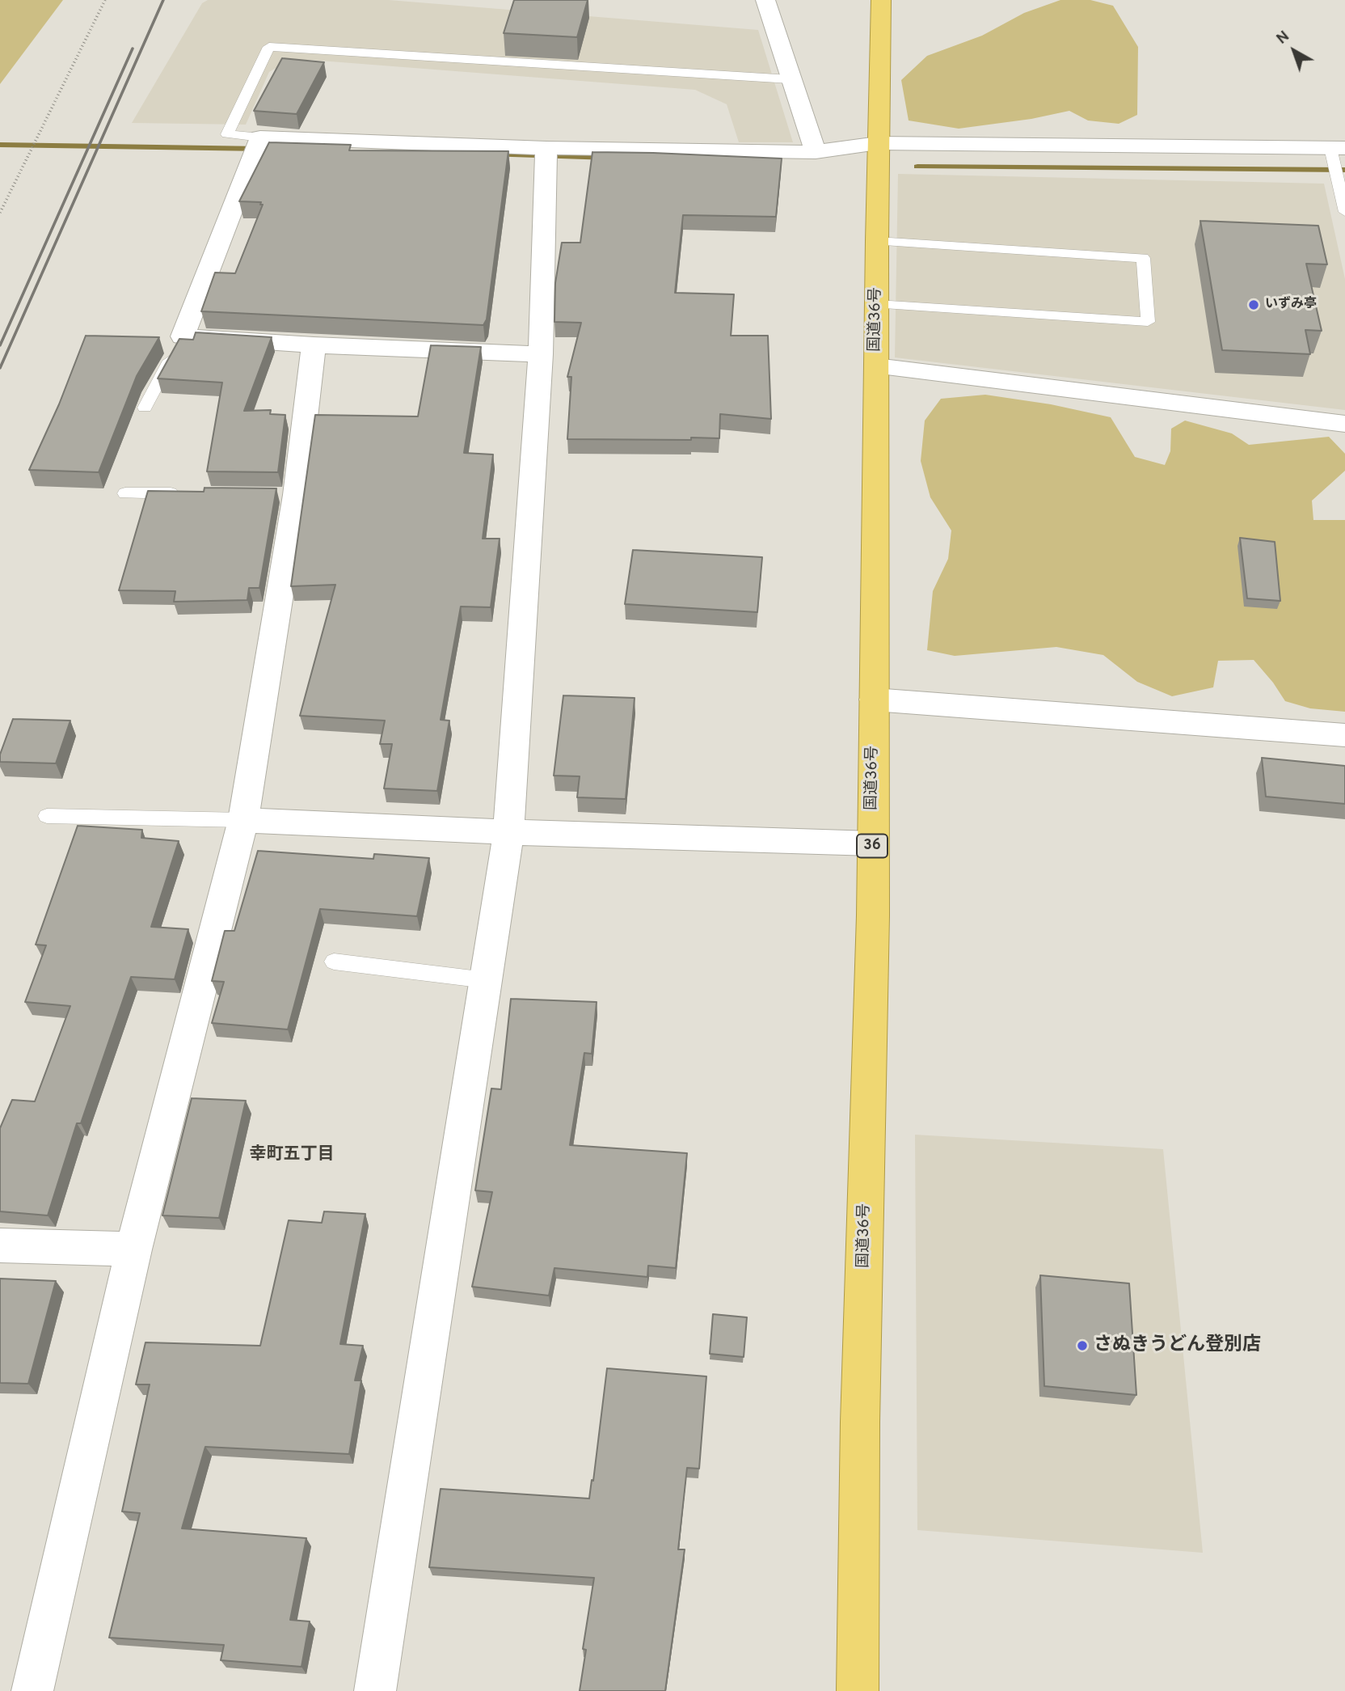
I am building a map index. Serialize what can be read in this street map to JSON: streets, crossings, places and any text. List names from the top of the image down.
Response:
{
  "streets": {
    "highway": ["国道36号", "36"]
  },
  "districts": ["幸町五丁目"],
  "places": ["いずみ亭", "さぬきうどん登別店"],
  "north": "top left"
}
